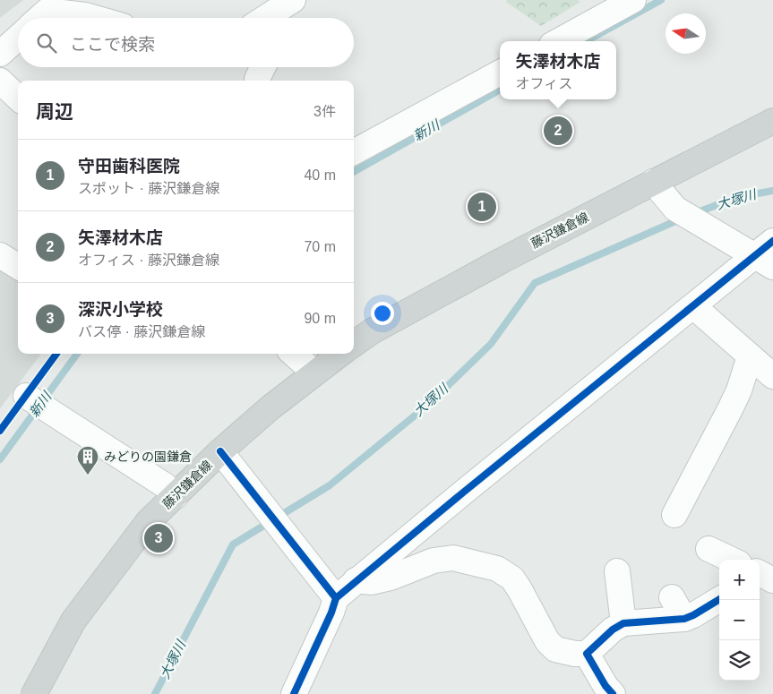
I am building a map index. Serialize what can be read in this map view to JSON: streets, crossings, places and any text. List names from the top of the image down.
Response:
{
  "streets": {
    "main road": ["藤沢鎌倉線"]
  },
  "water": ["新川", "大塚川"],
  "places": {
    "building": ["みどりの園鎌倉"]
  },
  "north": "left",
  "page": {
    "search": "ここで検索",
    "popup": ["矢澤材木店", "オフィス"],
    "heading": ["周辺", "3件"],
    "pins": ["2", "1", "3"],
    "list": [
      {
        "mark": "1",
        "name": "守田歯科医院",
        "note": "スポット · 藤沢鎌倉線",
        "value": "40 m"
      },
      {
        "mark": "2",
        "name": "矢澤材木店",
        "note": "オフィス · 藤沢鎌倉線",
        "value": "70 m"
      },
      {
        "mark": "3",
        "name": "深沢小学校",
        "note": "バス停 · 藤沢鎌倉線",
        "value": "90 m"
      }
    ],
    "map_buttons": ["+", "−"]
  }
}
